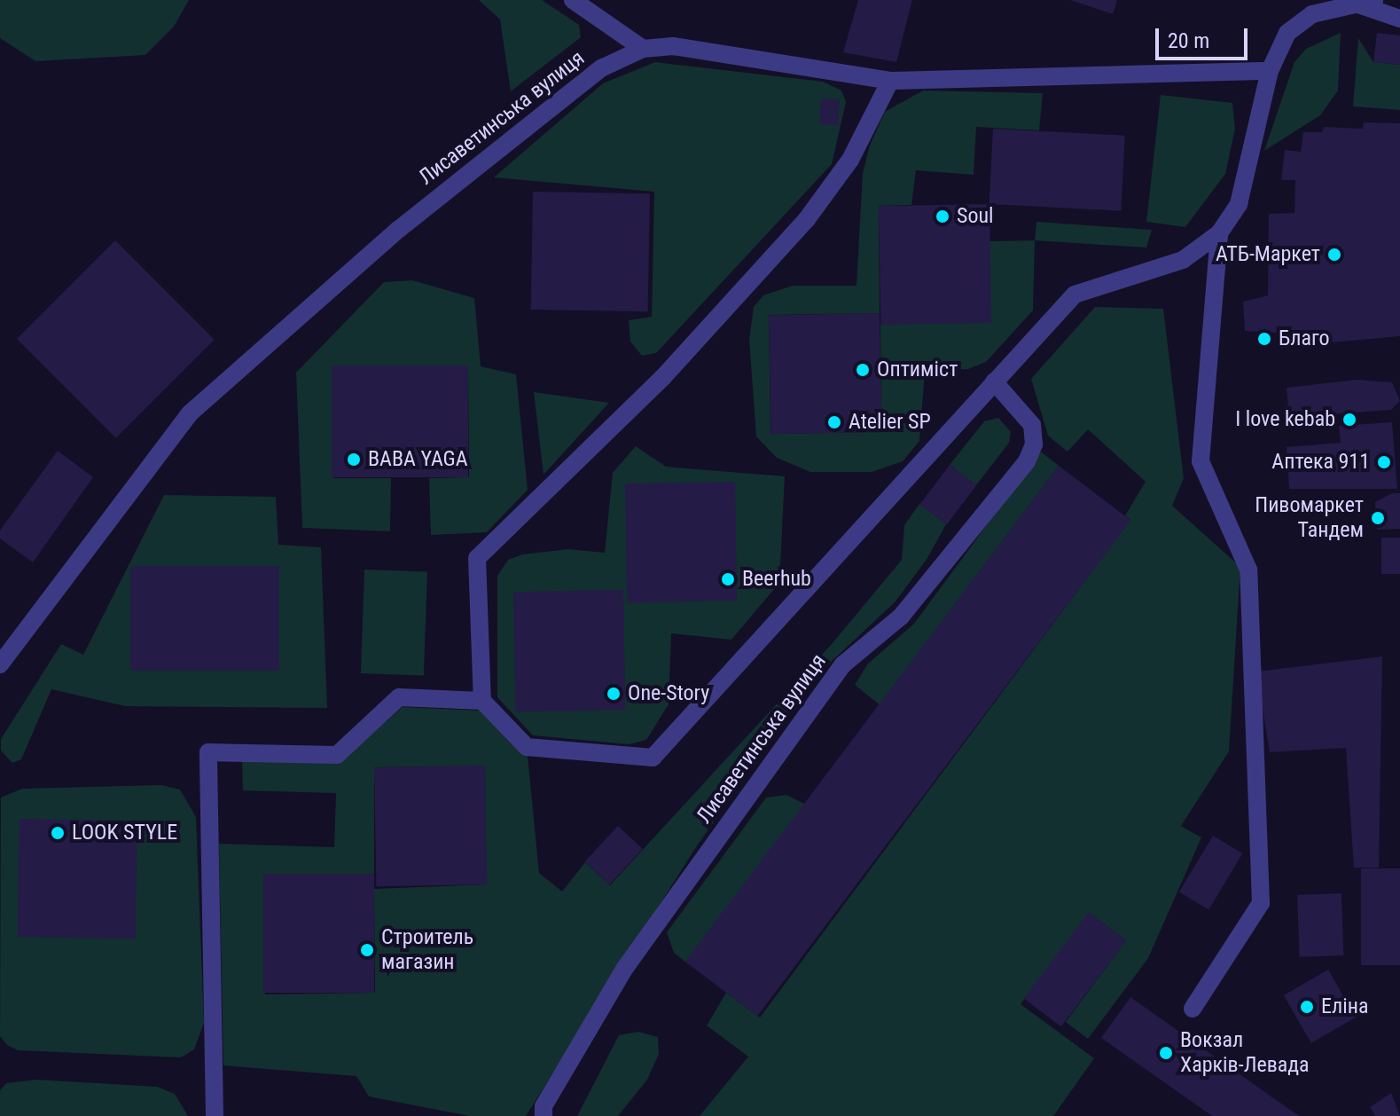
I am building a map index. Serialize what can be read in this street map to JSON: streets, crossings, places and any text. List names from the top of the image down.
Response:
{
  "streets": {
    "street": ["Лисаветинська вулиця"]
  },
  "places": [
    "Soul",
    "АТБ-Маркет",
    "Благо",
    "Оптиміст",
    "I love kebab",
    "Atelier SP",
    "BABA YAGA",
    "Аптека 911",
    "Пивомаркет Тандем",
    "Beerhub",
    "One-Story",
    "LOOK STYLE",
    "Строитель магазин",
    "Еліна",
    "Вокзал Харків-Левада"
  ],
  "scale_bar": "20 m"
}
